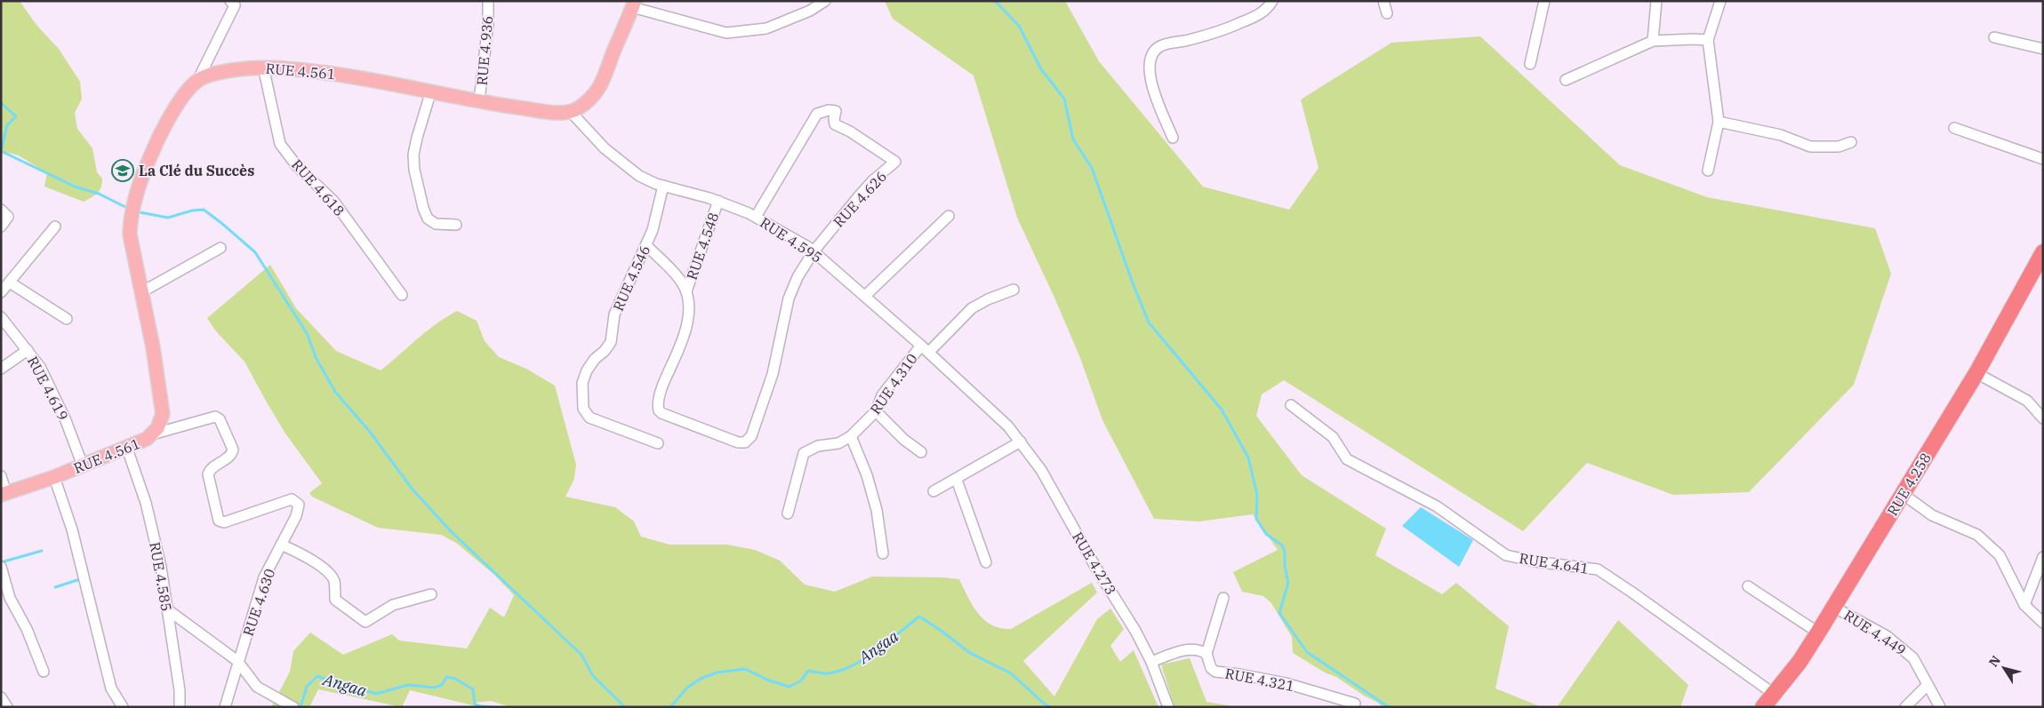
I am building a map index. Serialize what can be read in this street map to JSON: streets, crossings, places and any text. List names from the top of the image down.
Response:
{
  "streets": {
    "highway": ["RUE 4.258"],
    "main road": ["RUE 4.561"],
    "street": [
      "RUE 4.936",
      "RUE 4.618",
      "RUE 4.626",
      "RUE 4.595",
      "RUE 4.548",
      "RUE 4.546",
      "RUE 4.310",
      "RUE 4.619",
      "RUE 4.273",
      "RUE 4.641",
      "RUE 4.585",
      "RUE 4.630",
      "RUE 4.449",
      "RUE 4.321"
    ]
  },
  "crossings": [
    ["RUE 4.936", "RUE 4.561"],
    ["RUE 4.561", "RUE 4.618"],
    ["RUE 4.561", "RUE 4.595"],
    ["RUE 4.561", "RUE 4.619"],
    ["RUE 4.561", "RUE 4.585"],
    ["RUE 4.561", "RUE 4.630"],
    ["RUE 4.626", "RUE 4.595"],
    ["RUE 4.626", "RUE 4.548"],
    ["RUE 4.595", "RUE 4.548"],
    ["RUE 4.595", "RUE 4.546"],
    ["RUE 4.595", "RUE 4.310"],
    ["RUE 4.595", "RUE 4.273"],
    ["RUE 4.258", "RUE 4.641"],
    ["RUE 4.258", "RUE 4.449"]
  ],
  "water": ["Angaa"],
  "places": {
    "school or university": ["La Clé du Succès"]
  },
  "north": "top left"
}
